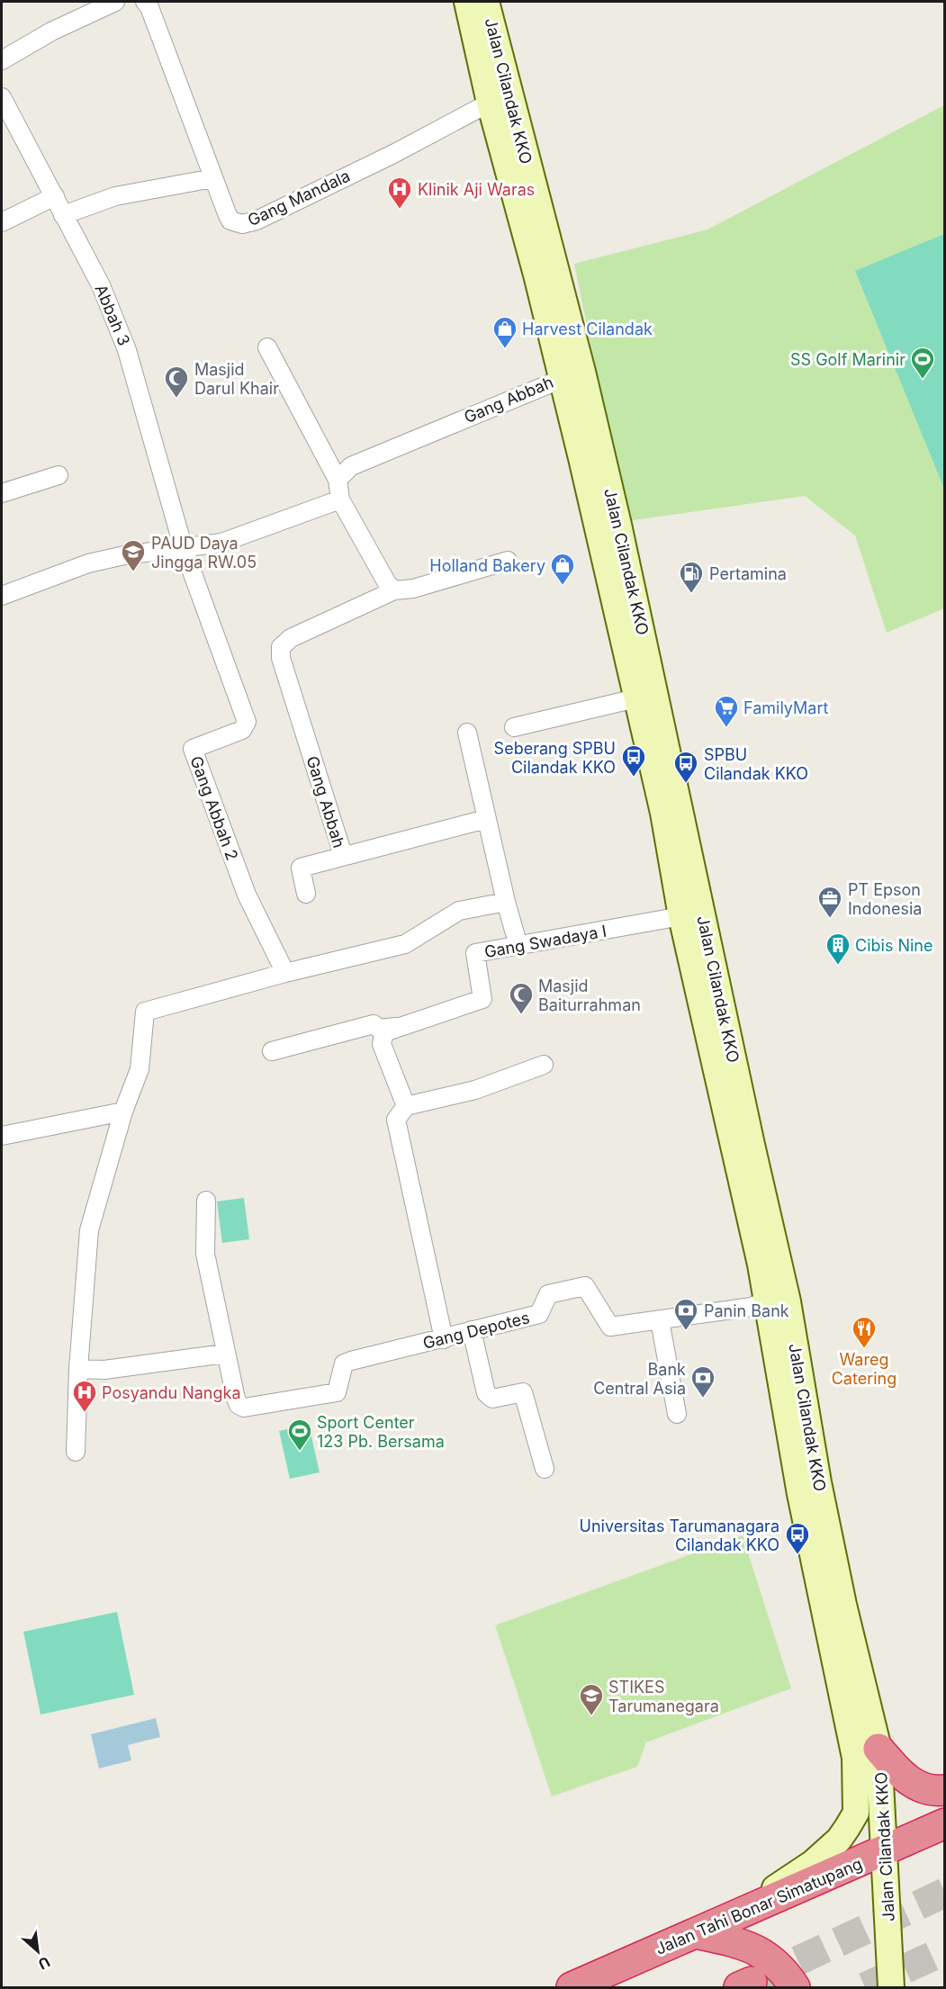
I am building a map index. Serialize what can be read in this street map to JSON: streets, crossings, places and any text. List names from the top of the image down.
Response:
{
  "streets": {
    "highway": ["Jalan Tahi Bonar Simatupang"],
    "street": [
      "Jalan Cilandak KKO",
      "Gang Mandala",
      "Abbah 3",
      "Gang Abbah",
      "Gang Abbah 2",
      "Gang Swadaya I",
      "Gang Depotes"
    ]
  },
  "crossings": [
    ["Jalan Cilandak KKO", "Gang Mandala"],
    ["Jalan Cilandak KKO", "Gang Abbah"],
    ["Jalan Cilandak KKO", "Gang Swadaya I"],
    ["Jalan Cilandak KKO", "Gang Depotes"],
    ["Jalan Cilandak KKO", "Jalan Tahi Bonar Simatupang"],
    ["Abbah 3", "Gang Abbah 2"]
  ],
  "places": {
    "hospital": ["Klinik Aji Waras", "Posyandu Nangka"],
    "shop": ["Harvest Cilandak", "Holland Bakery"],
    "sports": ["SS Golf Marinir", "Sport Center 123 Pb. Bersama"],
    "mosque": ["Masjid Darul Khair", "Masjid Baiturrahman"],
    "school or university": ["PAUD Daya Jingga RW.05", "STIKES Tarumanegara"],
    "fuel station": ["Pertamina"],
    "supermarket": ["FamilyMart"],
    "bus stop": ["Seberang SPBU Cilandak KKO", "SPBU Cilandak KKO", "Universitas Tarumanagara Cilandak KKO"],
    "office": ["PT Epson Indonesia"],
    "building": ["Cibis Nine"],
    "bank": ["Panin Bank", "Bank Central Asia"],
    "restaurant": ["Wareg Catering"]
  },
  "north": "bottom right"
}
